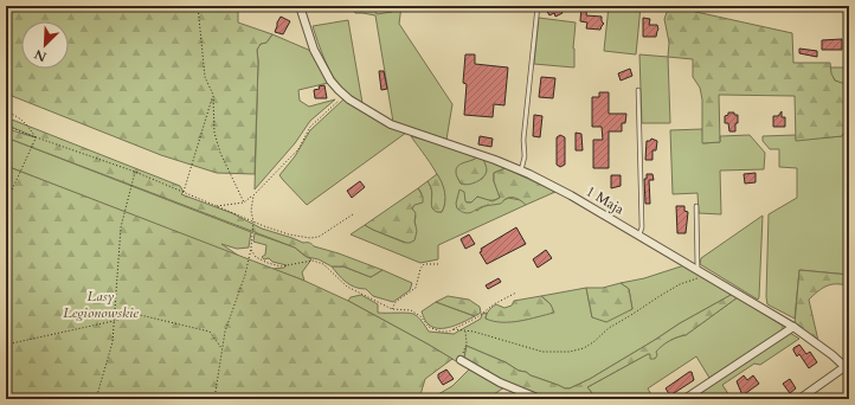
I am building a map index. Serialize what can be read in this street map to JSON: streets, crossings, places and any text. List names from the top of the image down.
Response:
{
  "streets": {
    "street": ["1 Maja"]
  },
  "parks": ["Lasy Legionowskie"],
  "north": "bottom left"
}
